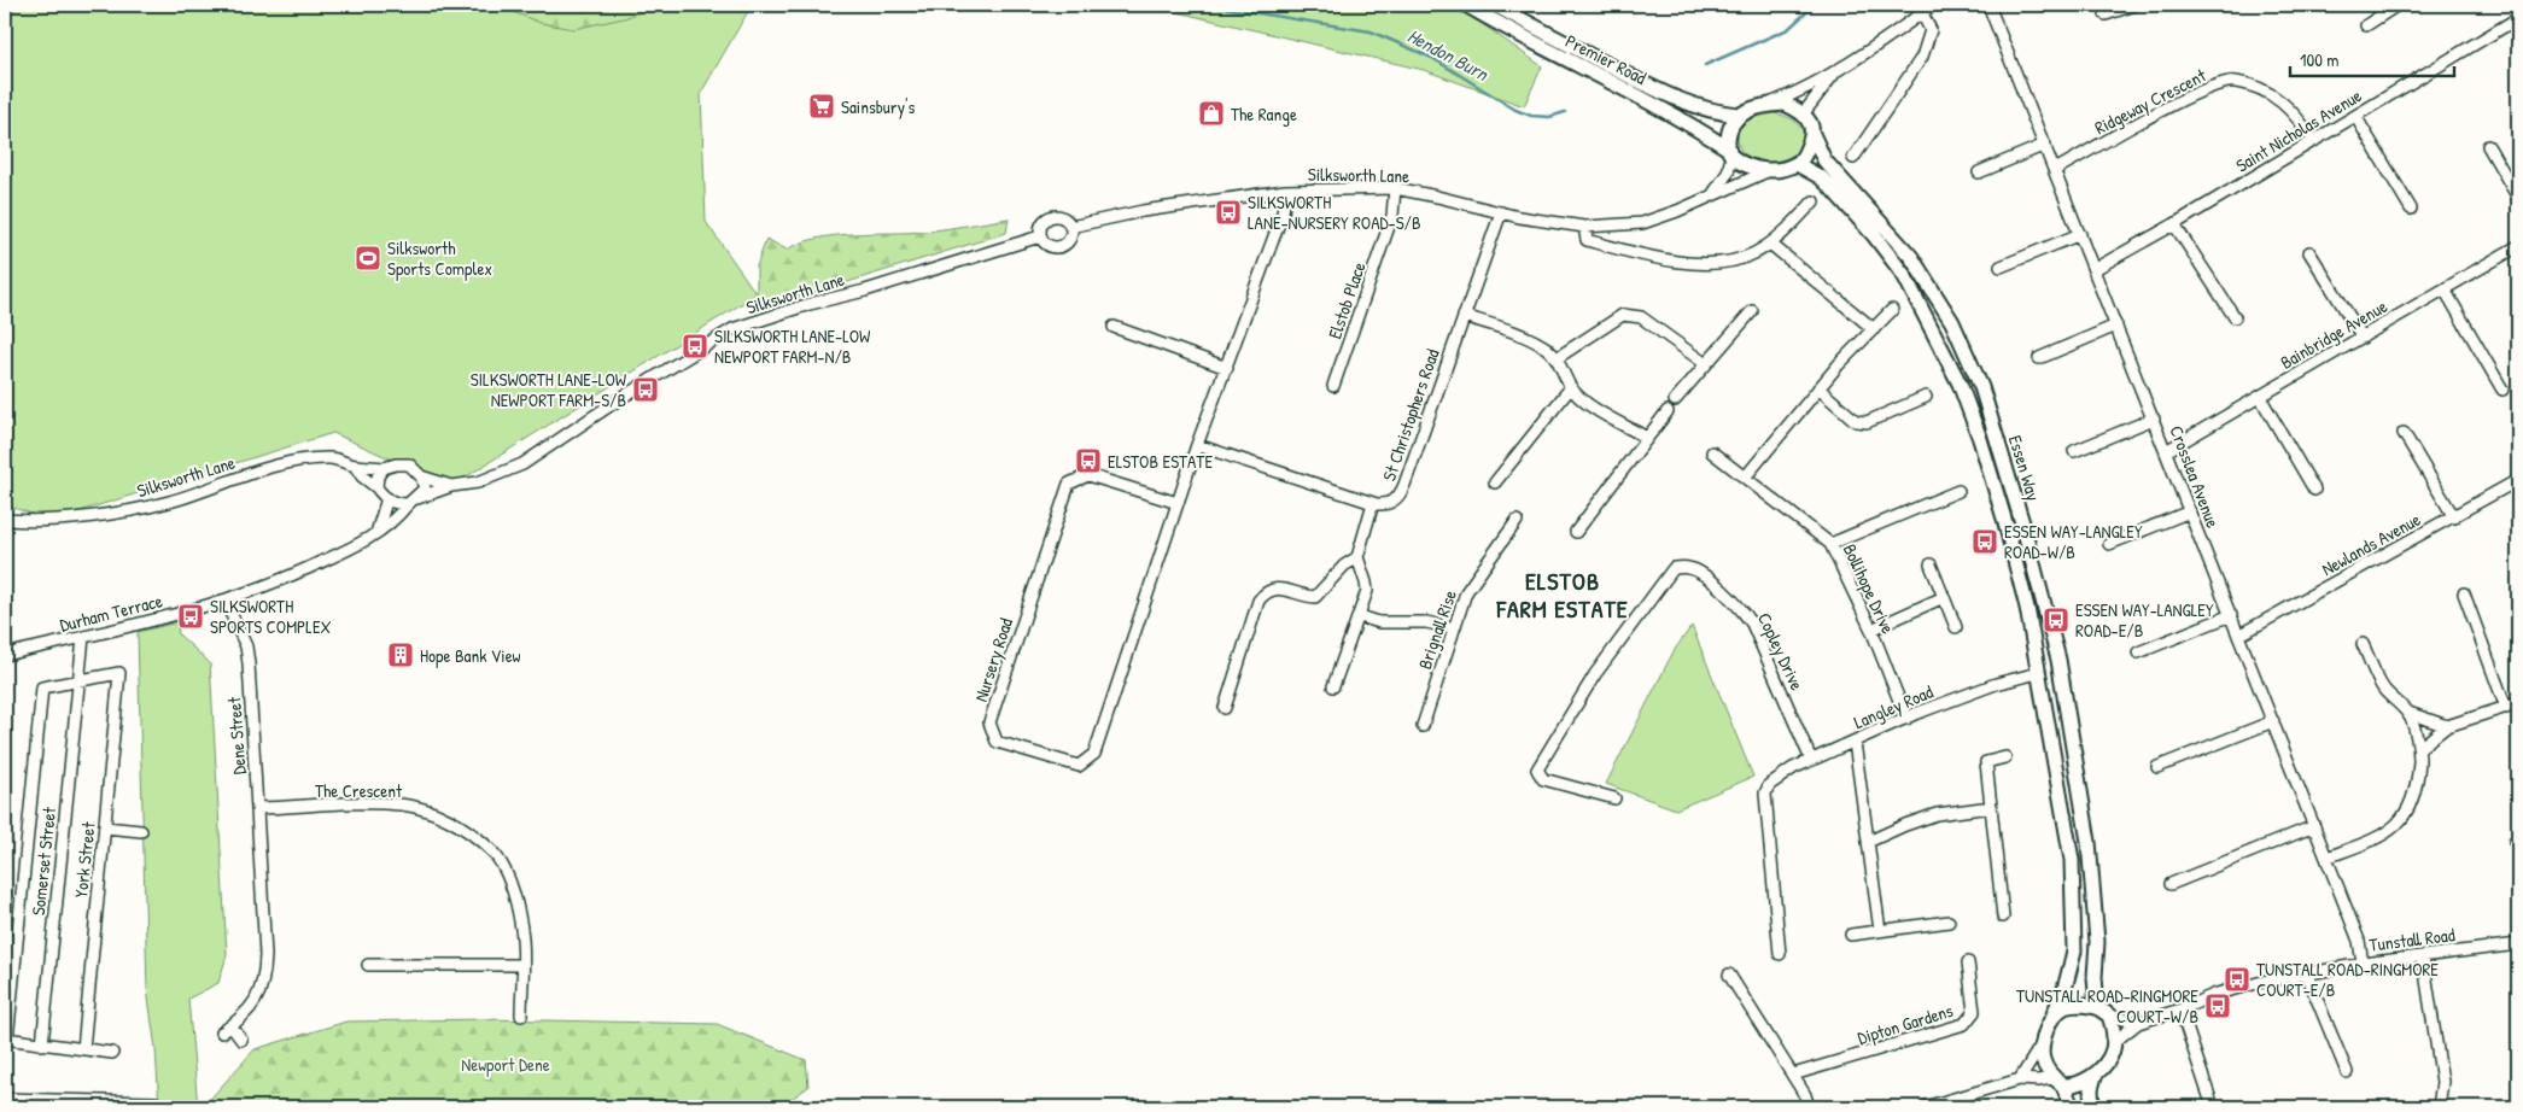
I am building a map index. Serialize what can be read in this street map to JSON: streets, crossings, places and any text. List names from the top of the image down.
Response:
{
  "streets": {
    "main road": ["Premier Road", "Essen Way", "Tunstall Road"],
    "street": [
      "Ridgeway Crescent",
      "Saint Nicholas Avenue",
      "Silksworth Lane",
      "Elstob Place",
      "Bainbridge Avenue",
      "St Christophers Road",
      "Crosslea Avenue",
      "Newlands Avenue",
      "Bollihope Drive",
      "Durham Terrace",
      "Brignall Rise",
      "Copley Drive",
      "Nursery Road",
      "Langley Road",
      "Dene Street",
      "The Crescent",
      "York Street",
      "Somerset Street",
      "Dipton Gardens"
    ]
  },
  "crossings": [
    ["Premier Road", "Silksworth Lane"],
    ["Premier Road", "Essen Way"],
    ["Ridgeway Crescent", "Saint Nicholas Avenue"],
    ["Ridgeway Crescent", "Crosslea Avenue"],
    ["Saint Nicholas Avenue", "Crosslea Avenue"],
    ["Silksworth Lane", "Elstob Place"],
    ["Silksworth Lane", "St Christophers Road"],
    ["Silksworth Lane", "Essen Way"],
    ["Silksworth Lane", "Nursery Road"],
    ["Bainbridge Avenue", "Crosslea Avenue"],
    ["St Christophers Road", "Nursery Road"],
    ["Essen Way", "Langley Road"],
    ["Essen Way", "Tunstall Road"],
    ["Crosslea Avenue", "Newlands Avenue"],
    ["Crosslea Avenue", "Tunstall Road"],
    ["Bollihope Drive", "Langley Road"],
    ["Durham Terrace", "Dene Street"],
    ["Durham Terrace", "Somerset Street"],
    ["Copley Drive", "Langley Road"],
    ["Dene Street", "The Crescent"],
    ["York Street", "Somerset Street"]
  ],
  "districts": ["ELSTOB FARM ESTATE"],
  "water": ["Hendon Burn"],
  "parks": ["Newport Dene"],
  "places": {
    "supermarket": ["Sainsbury's"],
    "shop": ["The Range"],
    "bus stop": [
      "SILKSWORTH LANE-NURSERY ROAD-S/B",
      "SILKSWORTH LANE-LOW NEWPORT FARM-N/B",
      "SILKSWORTH LANE-LOW NEWPORT FARM-S/B",
      "ELSTOB ESTATE",
      "ESSEN WAY-LANGLEY ROAD-W/B",
      "SILKSWORTH SPORTS COMPLEX",
      "ESSEN WAY-LANGLEY ROAD-E/B",
      "TUNSTALL ROAD-RINGMORE COURT-E/B",
      "TUNSTALL ROAD-RINGMORE COURT-W/B"
    ],
    "sports": ["Silksworth Sports Complex"],
    "building": ["Hope Bank View"]
  },
  "scale_bar": "100 m"
}
